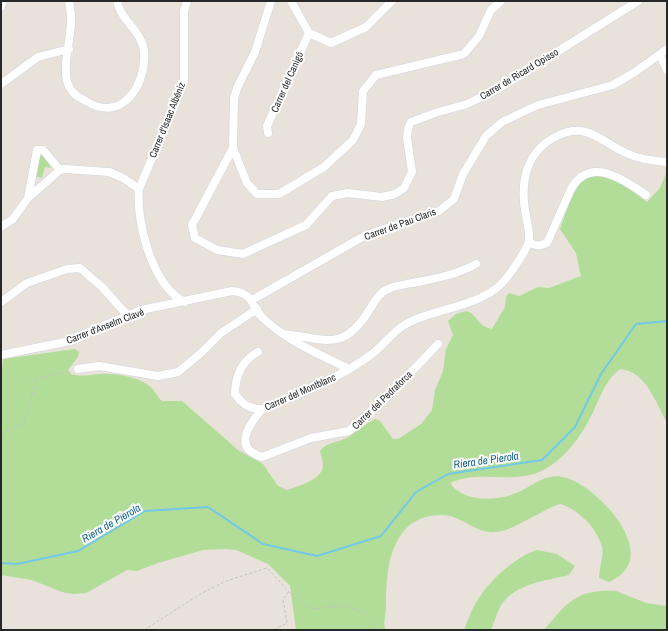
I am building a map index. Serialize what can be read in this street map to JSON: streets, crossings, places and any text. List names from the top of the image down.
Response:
{
  "streets": {
    "street": [
      "Carrer de Ricard Opisso",
      "Carrer del Canigó",
      "Carrer d'Isaac Albéniz",
      "Carrer de Pau Claris",
      "Carrer d'Anselm Clavé",
      "Carrer del Montblanc",
      "Carrer del Pedraforca"
    ]
  },
  "crossings": [
    ["Carrer de Pau Claris", "Carrer d'Anselm Clavé"],
    ["Carrer del Montblanc", "Carrer del Pedraforca"]
  ],
  "water": ["Riera de Pierola"]
}
